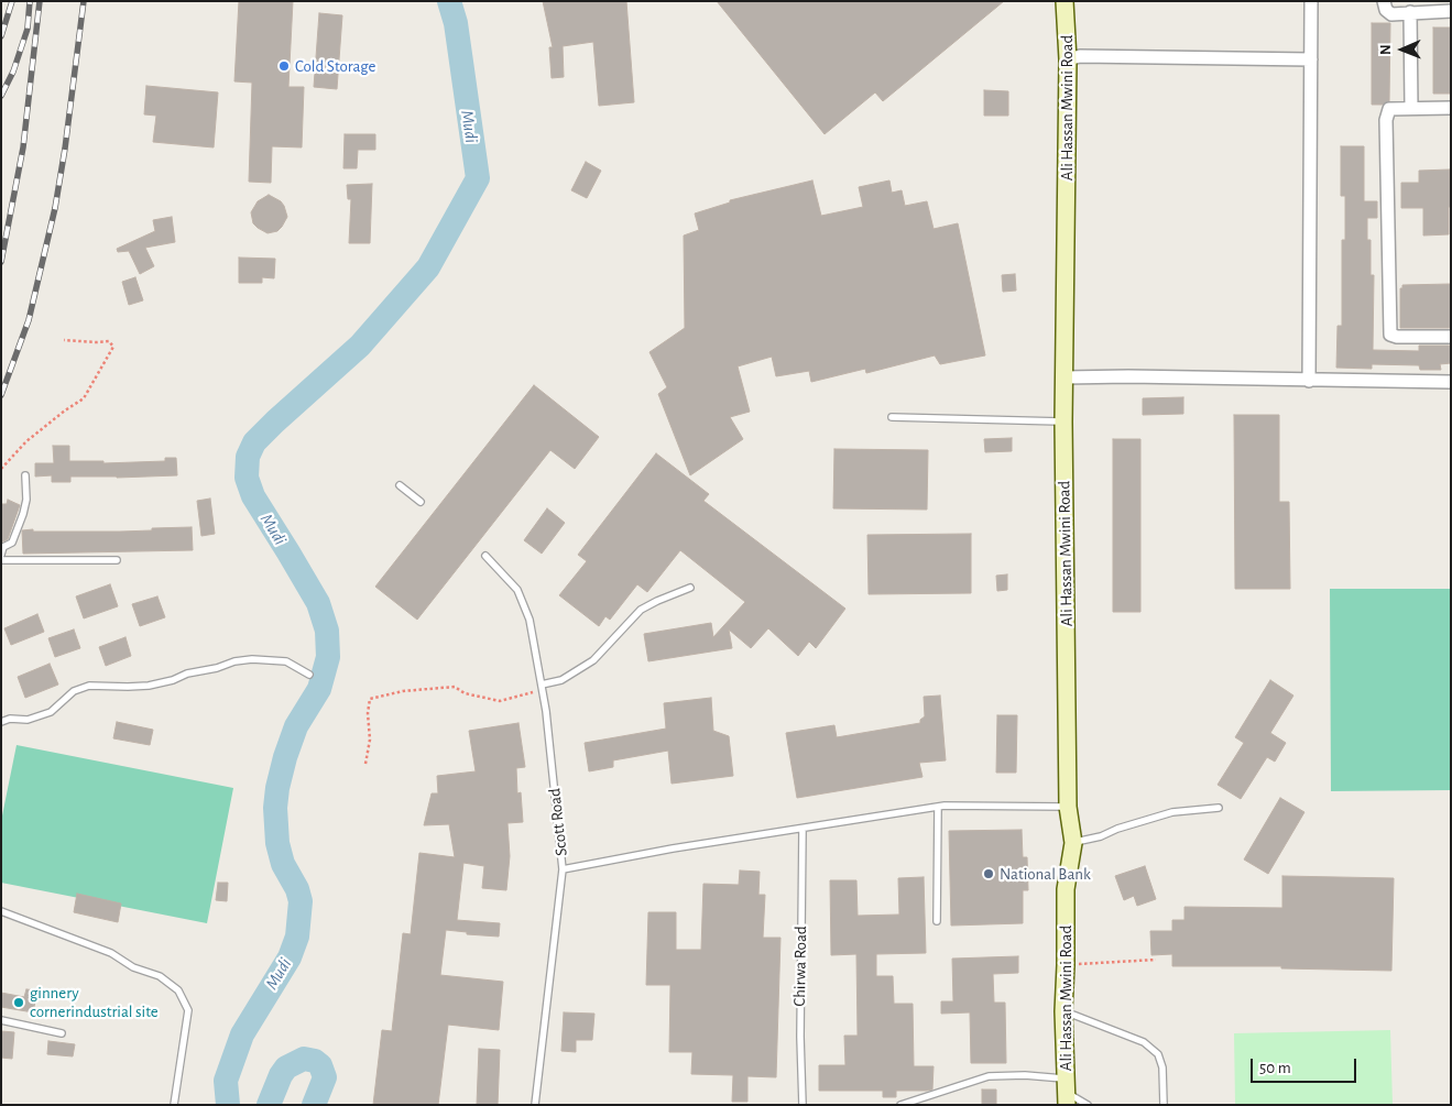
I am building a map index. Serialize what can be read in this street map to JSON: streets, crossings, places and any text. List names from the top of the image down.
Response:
{
  "streets": {
    "main road": ["Ali Hassan Mwini Road"],
    "lane": ["Scott Road", "Chirwa Road"]
  },
  "water": ["Mudi"],
  "places": ["Cold Storage", "National Bank", "ginnery cornerindustrial site"],
  "scale_bar": "50 m",
  "north": "left"
}
